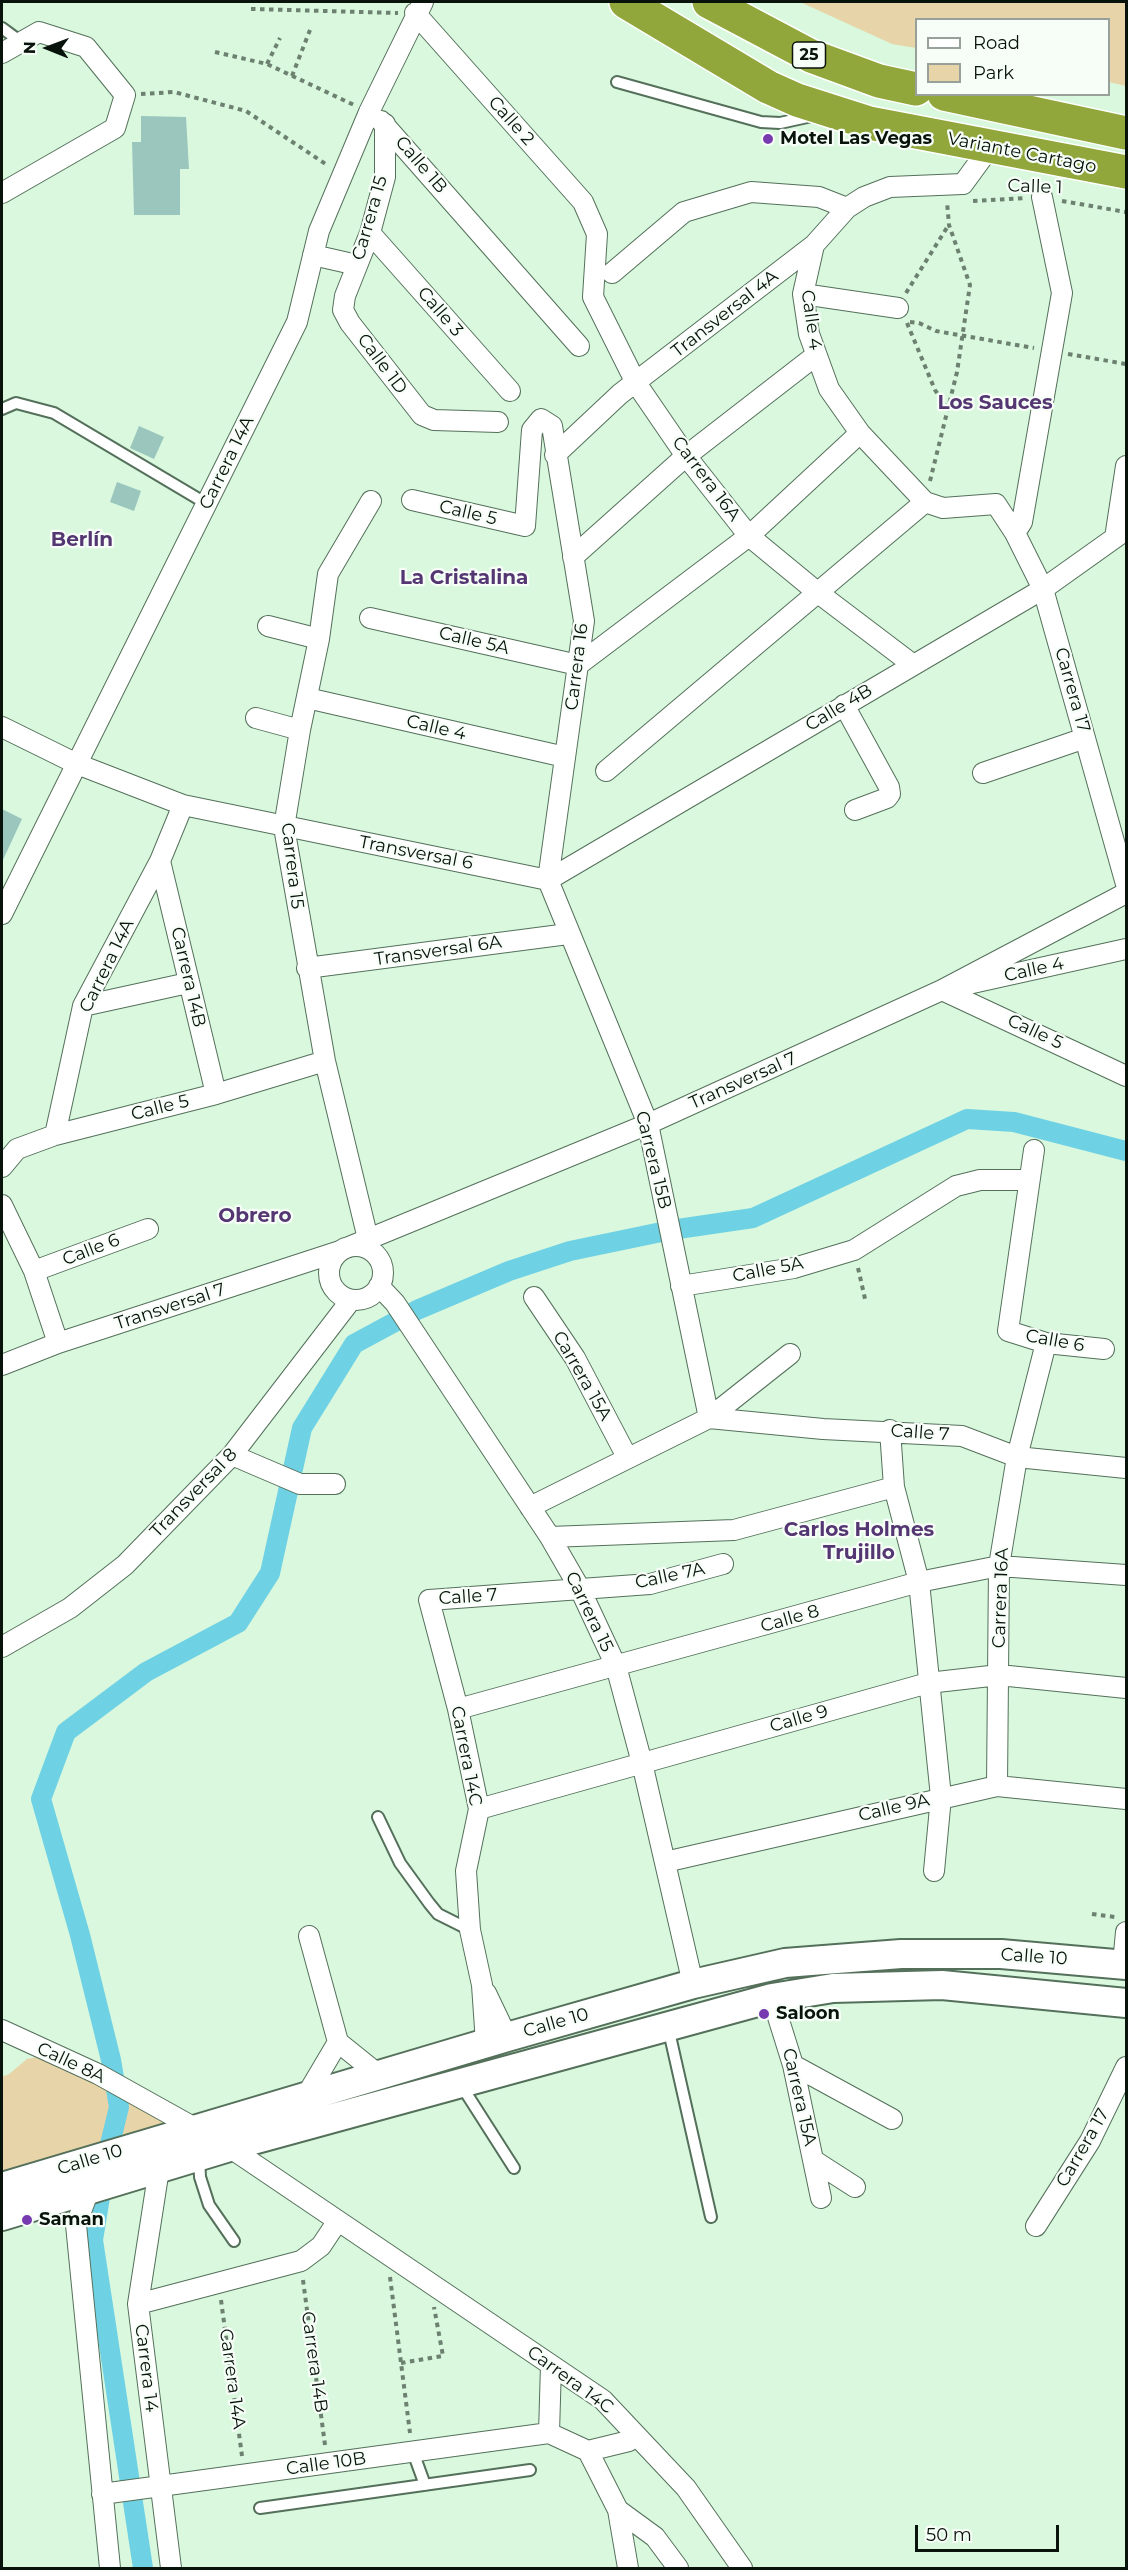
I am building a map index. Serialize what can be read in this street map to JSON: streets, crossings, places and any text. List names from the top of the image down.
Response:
{
  "streets": {
    "highway": ["25", "Variante Cartago"],
    "main road": ["Calle 10"],
    "street": [
      "Calle 2",
      "Calle 1B",
      "Carrera 15",
      "Calle 3",
      "Transversal 4A",
      "Calle 4",
      "Calle 1D",
      "Carrera 14A",
      "Carrera 16A",
      "Calle 5",
      "Calle 5A",
      "Carrera 16",
      "Carrera 17",
      "Calle 4B",
      "Transversal 6",
      "Transversal 6A",
      "Carrera 14B",
      "Transversal 7",
      "Carrera 15B",
      "Calle 6",
      "Carrera 15A",
      "Calle 7",
      "Transversal 8",
      "Calle 7A",
      "Calle 8",
      "Calle 9",
      "Carrera 14C",
      "Calle 9A",
      "Calle 8A",
      "Carrera 14",
      "Calle 10B"
    ],
    "path": ["Calle 1"]
  },
  "crossings": [
    ["Calle 2", "Carrera 14A"],
    ["Calle 2", "Carrera 16A"],
    ["Variante Cartago", "Calle 4"],
    ["Calle 1B", "Carrera 15"],
    ["Calle 1B", "Carrera 14A"],
    ["Calle 1", "Calle 4"],
    ["Carrera 15", "Calle 3"],
    ["Carrera 15", "Calle 4"],
    ["Carrera 15", "Calle 1D"],
    ["Carrera 15", "Calle 5"],
    ["Carrera 15", "Transversal 6"],
    ["Carrera 15", "Transversal 6A"],
    ["Carrera 15", "Transversal 7"],
    ["Carrera 15", "Calle 7"],
    ["Carrera 15", "Transversal 8"],
    ["Carrera 15", "Calle 7A"],
    ["Carrera 15", "Calle 8"],
    ["Carrera 15", "Calle 9"],
    ["Carrera 15", "Calle 9A"],
    ["Carrera 15", "Calle 10"],
    ["Transversal 4A", "Calle 4"],
    ["Transversal 4A", "Carrera 16A"],
    ["Calle 4", "Calle 5"],
    ["Calle 4", "Carrera 16"],
    ["Calle 4", "Carrera 17"],
    ["Calle 4", "Transversal 7"],
    ["Carrera 14A", "Calle 5"],
    ["Carrera 14A", "Transversal 6"],
    ["Carrera 14A", "Carrera 14B"],
    ["Carrera 14A", "Calle 10B"],
    ["Carrera 16A", "Calle 4B"],
    ["Carrera 16A", "Calle 6"],
    ["Carrera 16A", "Calle 7"],
    ["Carrera 16A", "Calle 8"],
    ["Carrera 16A", "Calle 9"],
    ["Carrera 16A", "Calle 9A"],
    ["Calle 5", "Carrera 16"],
    ["Calle 5", "Carrera 14B"],
    ["Calle 5", "Transversal 7"],
    ["Calle 5A", "Carrera 16"],
    ["Calle 5A", "Carrera 15B"],
    ["Calle 5A", "Calle 6"],
    ["Carrera 16", "Calle 4B"],
    ["Carrera 16", "Transversal 6"],
    ["Carrera 16", "Carrera 15B"],
    ["Carrera 17", "Calle 4B"],
    ["Calle 4B", "Transversal 6"],
    ["Calle 4B", "Carrera 15B"],
    ["Transversal 6", "Carrera 15B"],
    ["Transversal 6A", "Carrera 15B"],
    ["Carrera 14B", "Calle 10B"],
    ["Transversal 7", "Carrera 15B"],
    ["Transversal 7", "Transversal 8"],
    ["Carrera 15B", "Calle 7"],
    ["Carrera 15A", "Calle 10"],
    ["Calle 7", "Calle 7A"],
    ["Calle 7", "Carrera 14C"],
    ["Calle 8", "Carrera 14C"],
    ["Calle 9", "Carrera 14C"],
    ["Carrera 14C", "Calle 10"],
    ["Carrera 14C", "Calle 8A"],
    ["Calle 10", "Calle 8A"],
    ["Calle 10", "Carrera 14"],
    ["Carrera 14", "Calle 10B"]
  ],
  "districts": [
    "Los Sauces",
    "Berlín",
    "La Cristalina",
    "Obrero",
    "Carlos Holmes Trujillo"
  ],
  "places": ["Motel Las Vegas", "Saloon", "Saman"],
  "legend": ["Road", "Park"],
  "scale_bar": "50 m",
  "north": "left"
}
